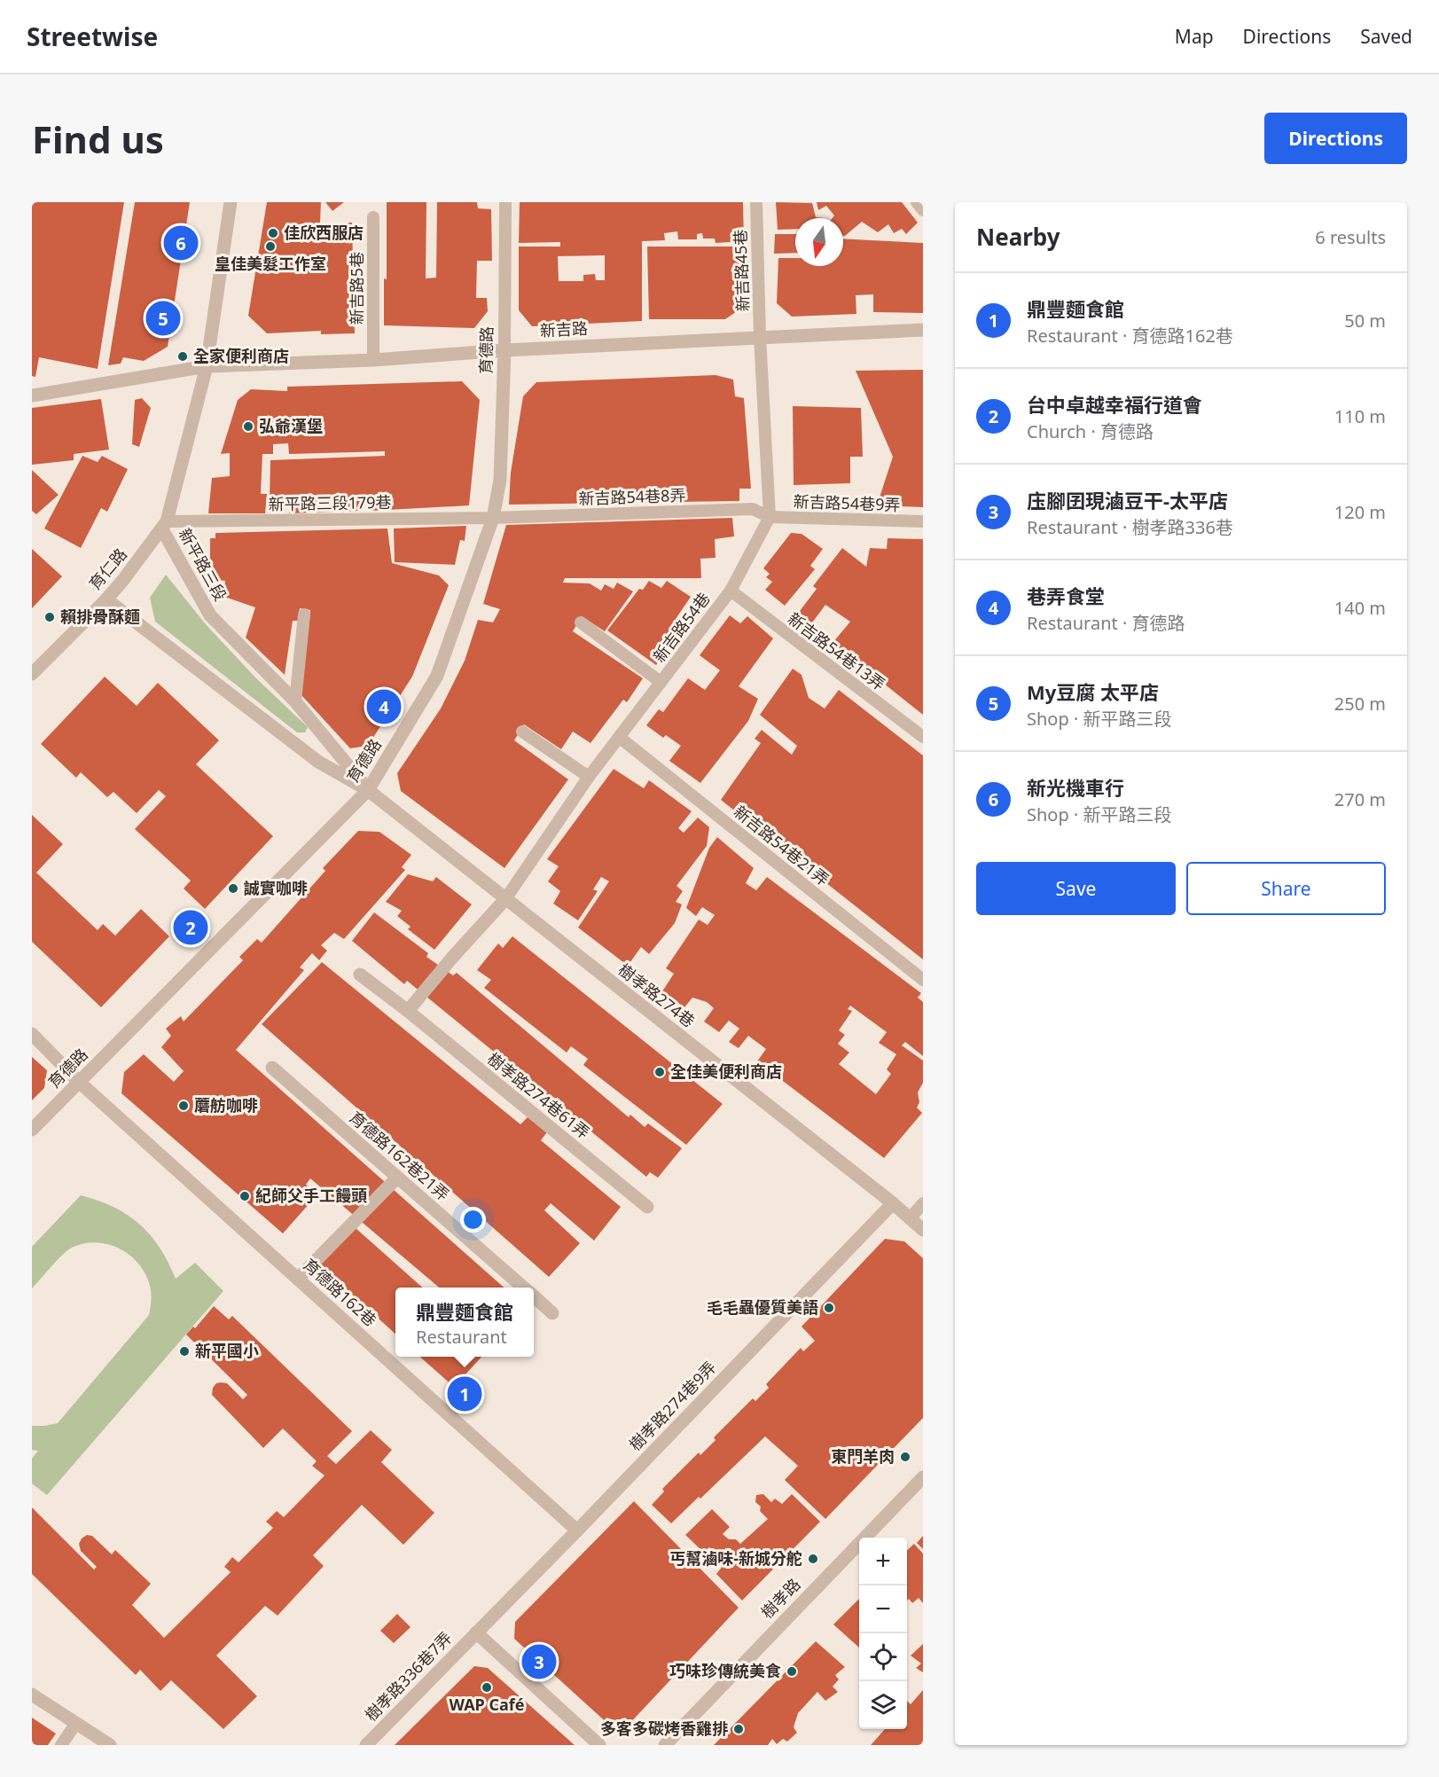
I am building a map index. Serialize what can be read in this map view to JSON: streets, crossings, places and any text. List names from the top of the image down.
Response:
{
  "streets": {
    "street": [
      "新吉路",
      "育德路",
      "新平路三段",
      "育仁路",
      "樹孝路274巷",
      "樹孝路274巷61弄",
      "育德路162巷21弄",
      "育德路162巷",
      "樹孝路274巷9弄",
      "樹孝路",
      "樹孝路336巷7弄"
    ],
    "lane": [
      "新吉路45巷",
      "新吉路5巷",
      "新吉路54巷8弄",
      "新平路三段179巷",
      "新吉路54巷9弄",
      "新吉路54巷",
      "新吉路54巷13弄",
      "新吉路54巷21弄"
    ]
  },
  "crossings": [
    ["新吉路45巷", "新吉路"],
    ["新吉路5巷", "新吉路"],
    ["新吉路", "育德路"],
    ["新吉路", "新平路三段"],
    ["育德路", "新吉路54巷8弄"],
    ["育德路", "新平路三段179巷"],
    ["育德路", "新平路三段"],
    ["育德路", "樹孝路274巷"],
    ["育德路", "育德路162巷"],
    ["新吉路54巷8弄", "新平路三段179巷"],
    ["新吉路54巷8弄", "新吉路54巷9弄"],
    ["新吉路54巷8弄", "新吉路54巷"],
    ["新平路三段179巷", "新平路三段"],
    ["新平路三段179巷", "育仁路"],
    ["新吉路54巷9弄", "新吉路54巷"],
    ["新平路三段", "育仁路"],
    ["新平路三段", "樹孝路274巷"],
    ["新吉路54巷", "新吉路54巷13弄"],
    ["新吉路54巷", "新吉路54巷21弄"],
    ["新吉路54巷", "樹孝路274巷"],
    ["樹孝路274巷", "樹孝路274巷9弄"],
    ["育德路162巷", "樹孝路274巷9弄"],
    ["樹孝路274巷9弄", "樹孝路336巷7弄"]
  ],
  "places": [
    "佳欣西服店",
    "皇佳美髮工作室",
    "全家便利商店",
    "弘爺漢堡",
    "賴排骨酥麵",
    "誠實咖啡",
    "全佳美便利商店",
    "蘑舫咖啡",
    "紀師父手工饅頭",
    "毛毛蟲優質美語",
    "新平國小",
    "東門羊肉",
    "丐幫滷味-新城分舵",
    "巧味珍傳統美食",
    "WAP Café",
    "多客多碳烤香雞排"
  ],
  "north": "bottom",
  "page": {
    "header": "Streetwise",
    "nav": ["Map", "Directions", "Saved"],
    "buttons": [
      "Directions",
      ["Save", "Share"]
    ],
    "title": "Find us",
    "heading": ["Nearby", "6 results"],
    "pins": [
      "6",
      "5",
      "4",
      "2",
      "1",
      "3"
    ],
    "list": [
      {
        "mark": "1",
        "name": "鼎豐麵食館",
        "note": "Restaurant · 育德路162巷",
        "value": "50 m"
      },
      {
        "mark": "2",
        "name": "台中卓越幸福行道會",
        "note": "Church · 育德路",
        "value": "110 m"
      },
      {
        "mark": "3",
        "name": "庒腳囝現滷豆干-太平店",
        "note": "Restaurant · 樹孝路336巷",
        "value": "120 m"
      },
      {
        "mark": "4",
        "name": "巷弄食堂",
        "note": "Restaurant · 育德路",
        "value": "140 m"
      },
      {
        "mark": "5",
        "name": "My豆腐 太平店",
        "note": "Shop · 新平路三段",
        "value": "250 m"
      },
      {
        "mark": "6",
        "name": "新光機車行",
        "note": "Shop · 新平路三段",
        "value": "270 m"
      }
    ],
    "popup": ["鼎豐麵食館", "Restaurant"],
    "map_buttons": ["+", "−"]
  }
}
